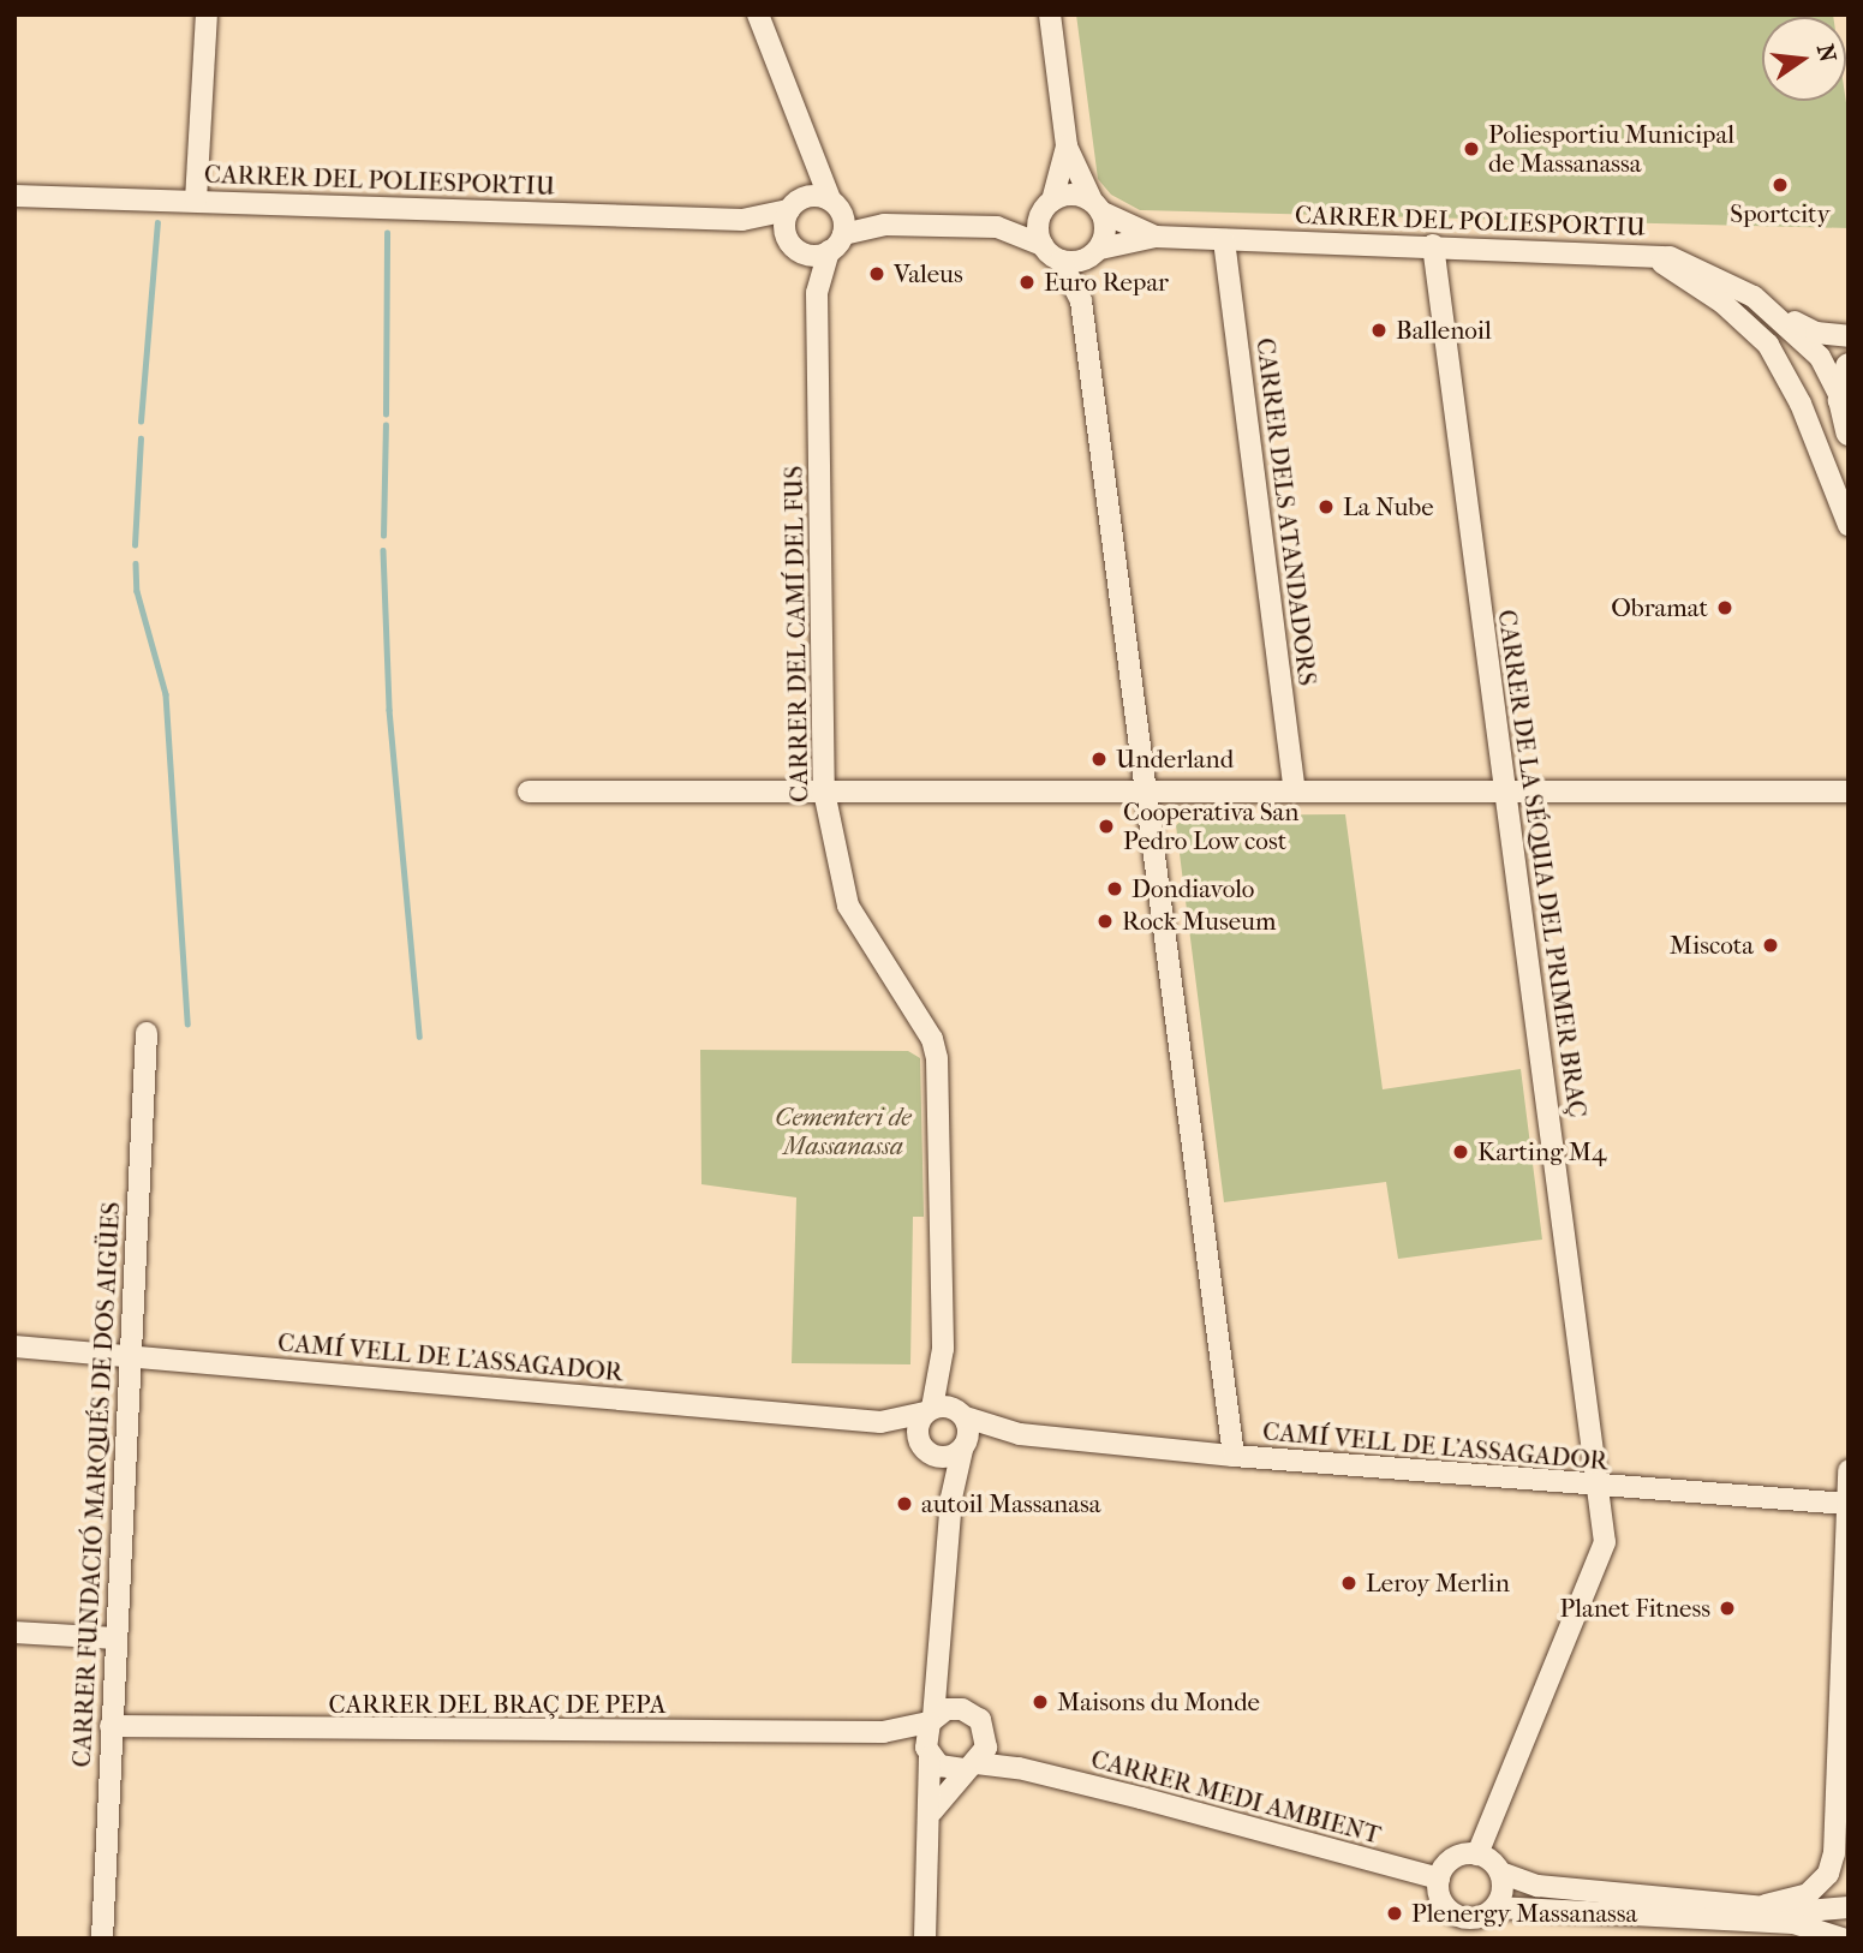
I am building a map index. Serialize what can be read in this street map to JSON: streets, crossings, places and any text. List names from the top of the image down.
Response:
{
  "streets": {
    "street": [
      "CARRER DEL POLIESPORTIU",
      "CARRER DELS ATANDADORS",
      "CARRER DEL CAMÍ DEL FUS",
      "CARRER DE LA SÉQUIA DEL PRIMER BRAÇ",
      "CAMÍ VELL DE L'ASSAGADOR",
      "CARRER FUNDACIÓ MARQUÉS DE DOS AIGÜES",
      "CARRER DEL BRAÇ DE PEPA",
      "CARRER MEDI AMBIENT"
    ]
  },
  "crossings": [
    ["CARRER DEL POLIESPORTIU", "CARRER DELS ATANDADORS"],
    ["CARRER DEL POLIESPORTIU", "CARRER DEL CAMÍ DEL FUS"],
    ["CARRER DEL POLIESPORTIU", "CARRER DE LA SÉQUIA DEL PRIMER BRAÇ"],
    ["CARRER DEL CAMÍ DEL FUS", "CAMÍ VELL DE L'ASSAGADOR"],
    ["CARRER DE LA SÉQUIA DEL PRIMER BRAÇ", "CAMÍ VELL DE L'ASSAGADOR"],
    ["CARRER DE LA SÉQUIA DEL PRIMER BRAÇ", "CARRER MEDI AMBIENT"],
    ["CAMÍ VELL DE L'ASSAGADOR", "CARRER FUNDACIÓ MARQUÉS DE DOS AIGÜES"],
    ["CARRER FUNDACIÓ MARQUÉS DE DOS AIGÜES", "CARRER DEL BRAÇ DE PEPA"],
    ["CARRER DEL BRAÇ DE PEPA", "CARRER MEDI AMBIENT"]
  ],
  "parks": ["Cementeri de Massanassa"],
  "places": [
    "Poliesportiu Municipal de Massanassa",
    "Sportcity",
    "Valeus",
    "Euro Repar",
    "Ballenoil",
    "La Nube",
    "Obramat",
    "Underland",
    "Cooperativa San Pedro Low cost",
    "Dondiavolo",
    "Rock Museum",
    "Miscota",
    "Karting M4",
    "autoil Massanasa",
    "Leroy Merlin",
    "Planet Fitness",
    "Maisons du Monde",
    "Plenergy Massanassa"
  ],
  "north": "right"
}
